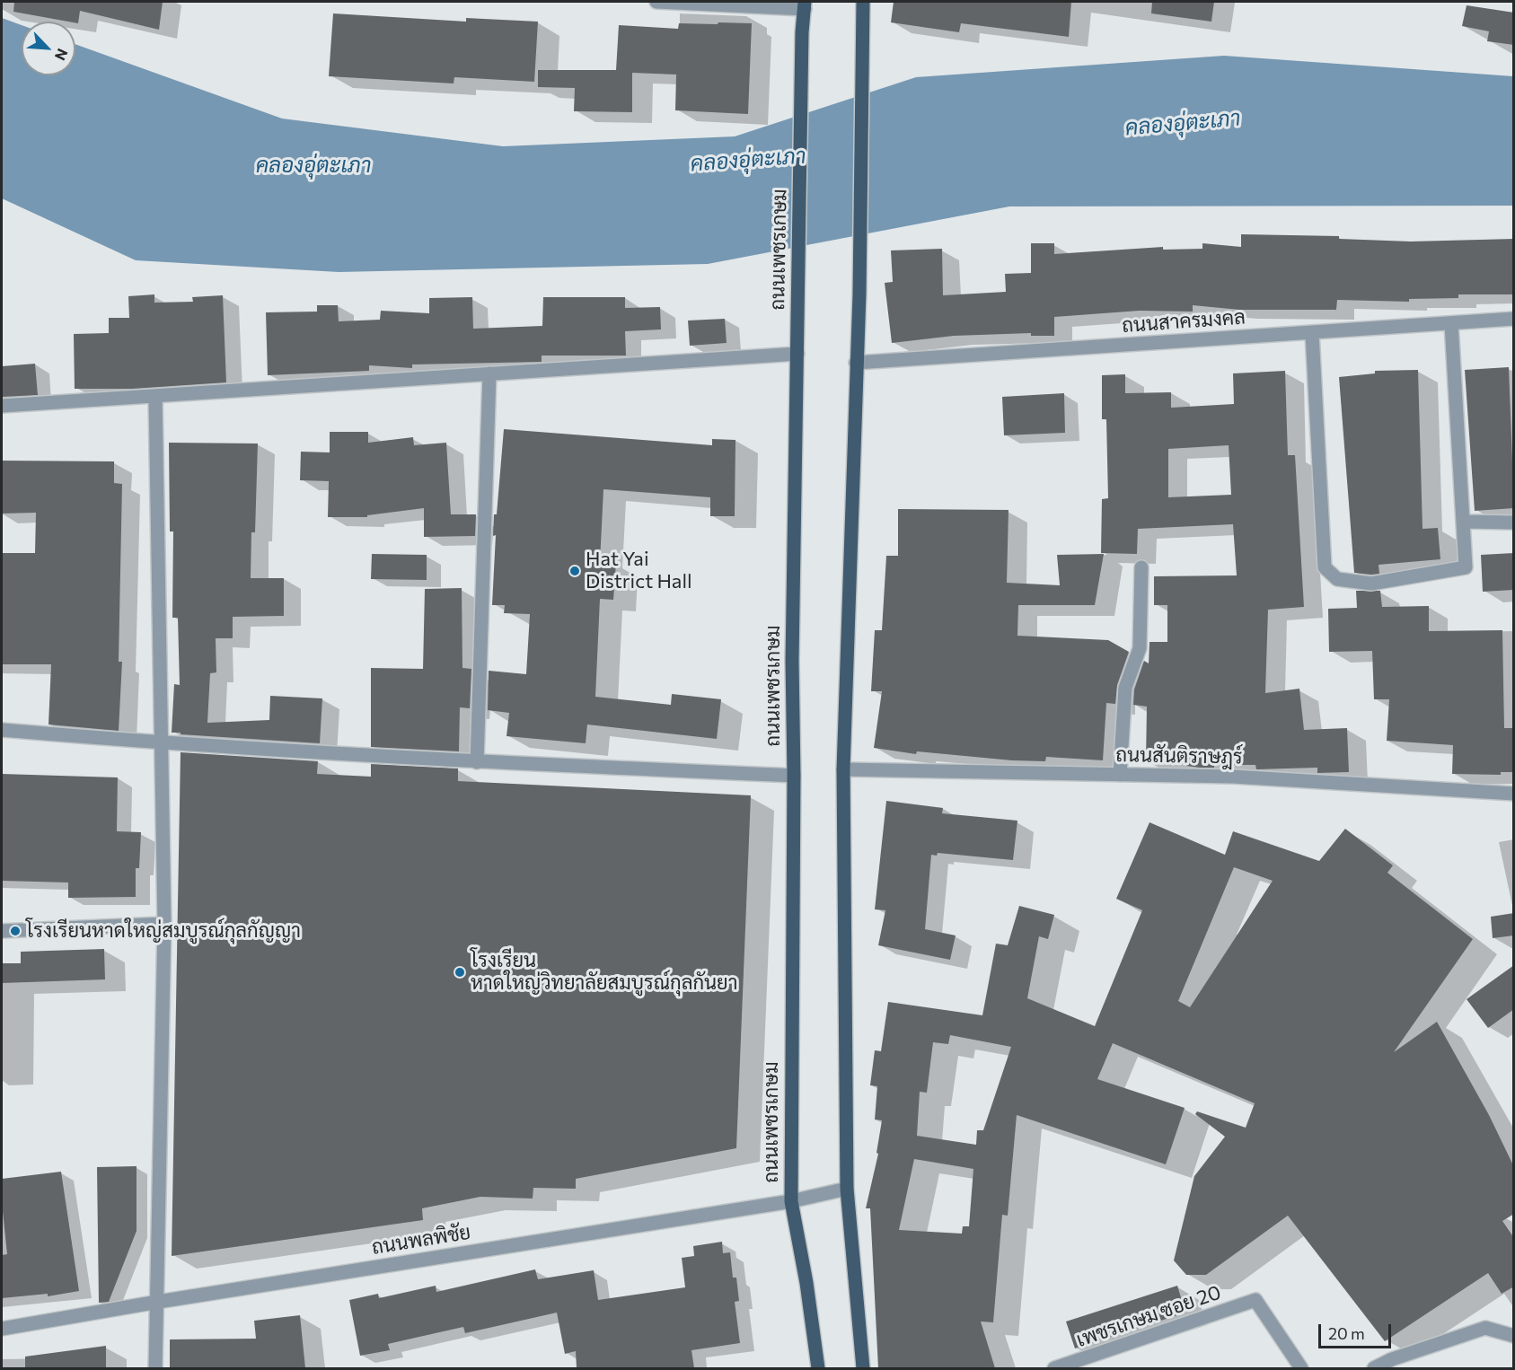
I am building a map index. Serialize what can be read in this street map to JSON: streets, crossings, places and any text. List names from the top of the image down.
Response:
{
  "streets": {
    "main road": ["ถนนเพชรเกษม"],
    "street": [
      "ถนนสาครมงคล",
      "ถนนสันติราษฎร์",
      "ถนนพลพิชัย",
      "เพชรเกษม ซอย 20"
    ]
  },
  "crossings": [
    ["ถนนเพชรเกษม", "ถนนพลพิชัย"]
  ],
  "water": ["คลองอุ่ตะเภา"],
  "places": ["Hat Yai District Hall", "โรงเรียนหาดใหญ่สมบูรณ์กุลกัญญา", "โรงเรียน หาดใหญ่วิทยาลัยสมบูรณ์กุลกันยา"],
  "scale_bar": "20 m",
  "north": "bottom right"
}
